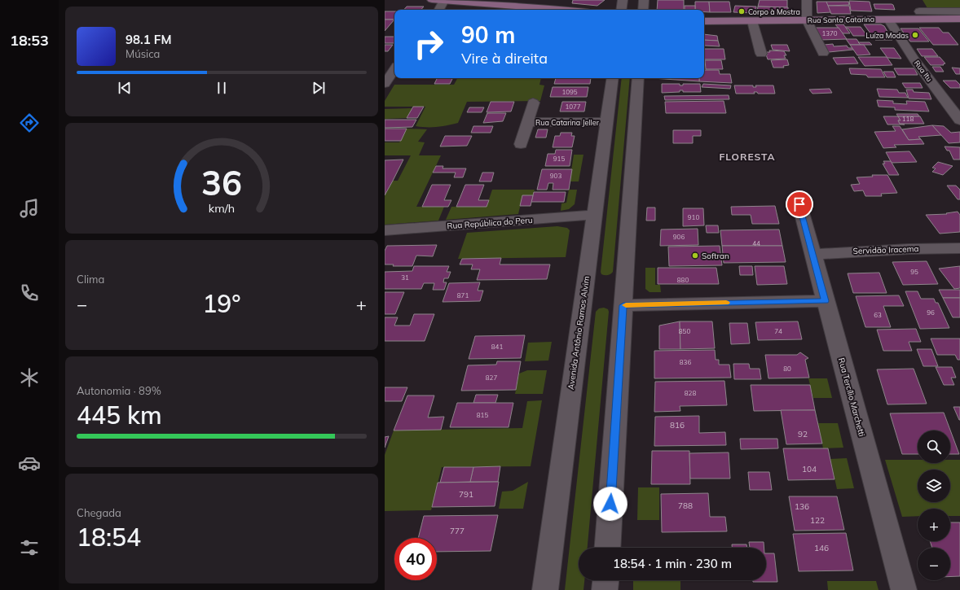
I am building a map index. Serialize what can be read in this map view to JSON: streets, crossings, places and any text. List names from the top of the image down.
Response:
{
  "streets": {
    "main road": ["Rua Santa Catarina"],
    "street": [
      "Rua Itu",
      "Rua Catarina Jeller",
      "Rua República do Peru",
      "Servidão Iracema",
      "Avenida Antônio Ramos Alvim",
      "Rua Tercílio Marchetti"
    ]
  },
  "crossings": [
    ["Rua Santa Catarina", "Rua Itu"],
    ["Rua Catarina Jeller", "Avenida Antônio Ramos Alvim"],
    ["Rua República do Peru", "Avenida Antônio Ramos Alvim"],
    ["Servidão Iracema", "Rua Tercílio Marchetti"]
  ],
  "districts": ["FLORESTA"],
  "places": ["Corpo à Mostra", "Luíza Modas", "Softran"],
  "house_numbers": [
    "1370",
    "1095",
    "1077",
    "118",
    "915",
    "903",
    "910",
    "906",
    "44",
    "95",
    "31",
    "880",
    "871",
    "96",
    "63",
    "850",
    "74",
    "841",
    "836",
    "80",
    "827",
    "828",
    "815",
    "816",
    "92",
    "104",
    "791",
    "788",
    "136",
    "122",
    "777",
    "146"
  ],
  "page": {
    "tabs": "18:53",
    "turn": ["90 m", "Vire à direita"],
    "song": ["98.1 FM", "Música"],
    "tile": [
      "Clima",
      ["Autonomia · 89%", "445 km"],
      ["Chegada", "18:54"]
    ],
    "heat": ["−", "19°", "+"],
    "map_buttons": ["+", "−"],
    "limit": "40",
    "trip": "18:54 · 1 min · 230 m",
    "gauge": ["36", "km/h"]
  }
}
